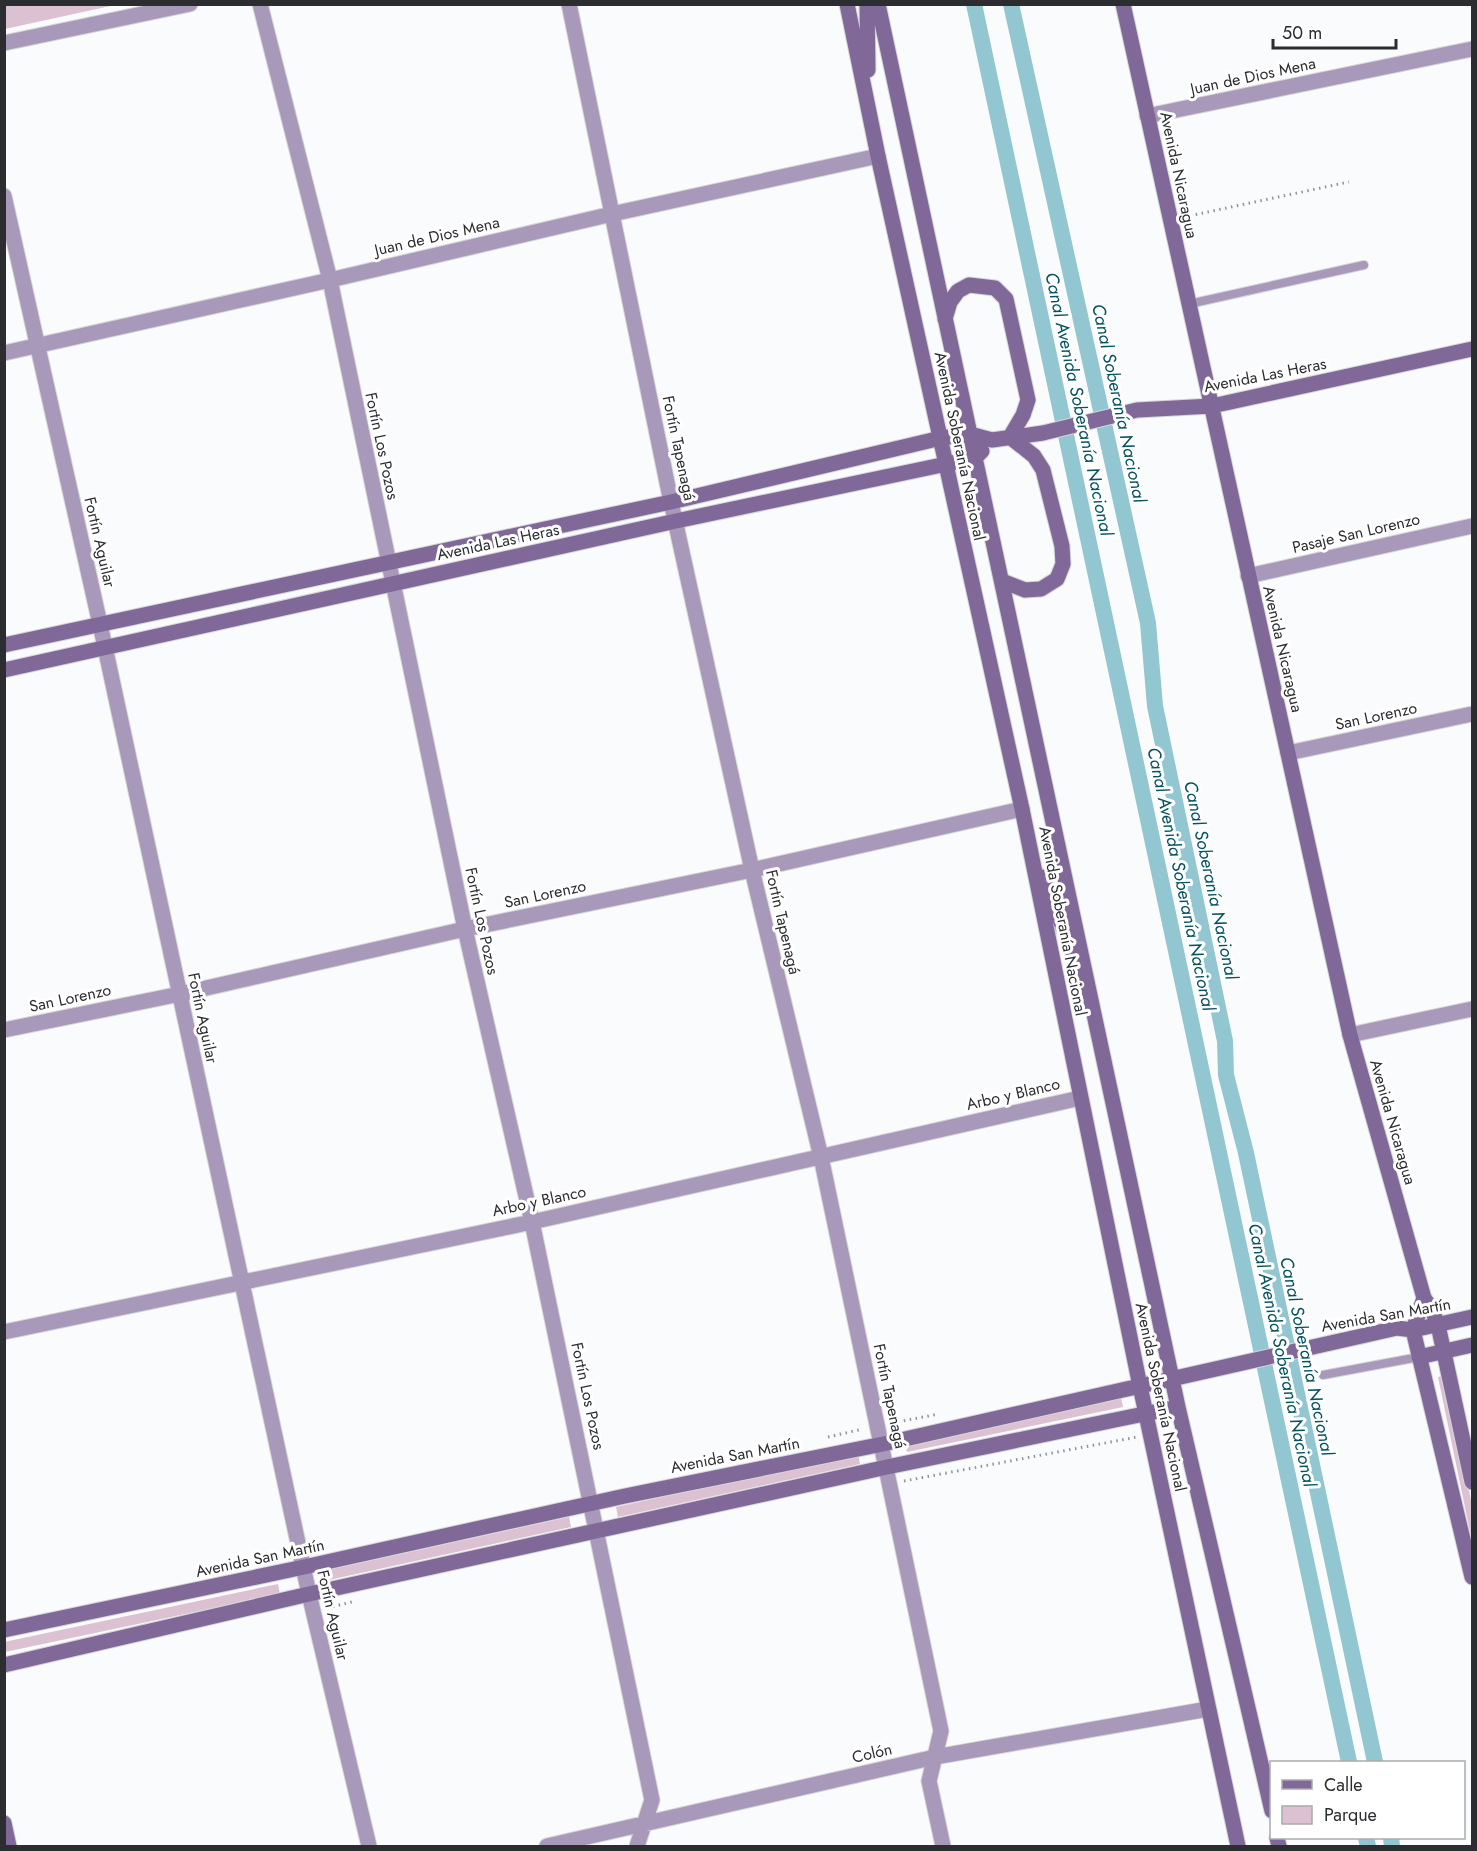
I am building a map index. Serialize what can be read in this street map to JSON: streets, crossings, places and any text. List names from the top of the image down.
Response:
{
  "streets": {
    "main road": [
      "Avenida Nicaragua",
      "Avenida Las Heras",
      "Avenida Soberanía Nacional",
      "Avenida San Martín"
    ],
    "street": [
      "Juan de Dios Mena",
      "Fortín Los Pozos",
      "Fortín Tapenagá",
      "Pasaje San Lorenzo",
      "Fortín Aguilar",
      "San Lorenzo",
      "Arbo y Blanco",
      "Colón"
    ]
  },
  "crossings": [
    ["Juan de Dios Mena", "Avenida Nicaragua"],
    ["Juan de Dios Mena", "Fortín Los Pozos"],
    ["Juan de Dios Mena", "Avenida Soberanía Nacional"],
    ["Juan de Dios Mena", "Fortín Tapenagá"],
    ["Juan de Dios Mena", "Fortín Aguilar"],
    ["Avenida Nicaragua", "Avenida Las Heras"],
    ["Avenida Nicaragua", "Pasaje San Lorenzo"],
    ["Avenida Nicaragua", "San Lorenzo"],
    ["Avenida Nicaragua", "Avenida San Martín"],
    ["Avenida Las Heras", "Fortín Los Pozos"],
    ["Avenida Las Heras", "Avenida Soberanía Nacional"],
    ["Avenida Las Heras", "Fortín Tapenagá"],
    ["Avenida Las Heras", "Fortín Aguilar"],
    ["Fortín Los Pozos", "San Lorenzo"],
    ["Fortín Los Pozos", "Arbo y Blanco"],
    ["Fortín Los Pozos", "Avenida San Martín"],
    ["Fortín Los Pozos", "Colón"],
    ["Avenida Soberanía Nacional", "San Lorenzo"],
    ["Avenida Soberanía Nacional", "Arbo y Blanco"],
    ["Avenida Soberanía Nacional", "Avenida San Martín"],
    ["Avenida Soberanía Nacional", "Colón"],
    ["Fortín Tapenagá", "San Lorenzo"],
    ["Fortín Tapenagá", "Arbo y Blanco"],
    ["Fortín Tapenagá", "Avenida San Martín"],
    ["Fortín Tapenagá", "Colón"],
    ["Fortín Aguilar", "San Lorenzo"],
    ["Fortín Aguilar", "Arbo y Blanco"],
    ["Fortín Aguilar", "Avenida San Martín"]
  ],
  "water": ["Canal Soberanía Nacional", "Canal Avenida Soberanía Nacional"],
  "legend": ["Calle", "Parque"],
  "scale_bar": "50 m"
}
